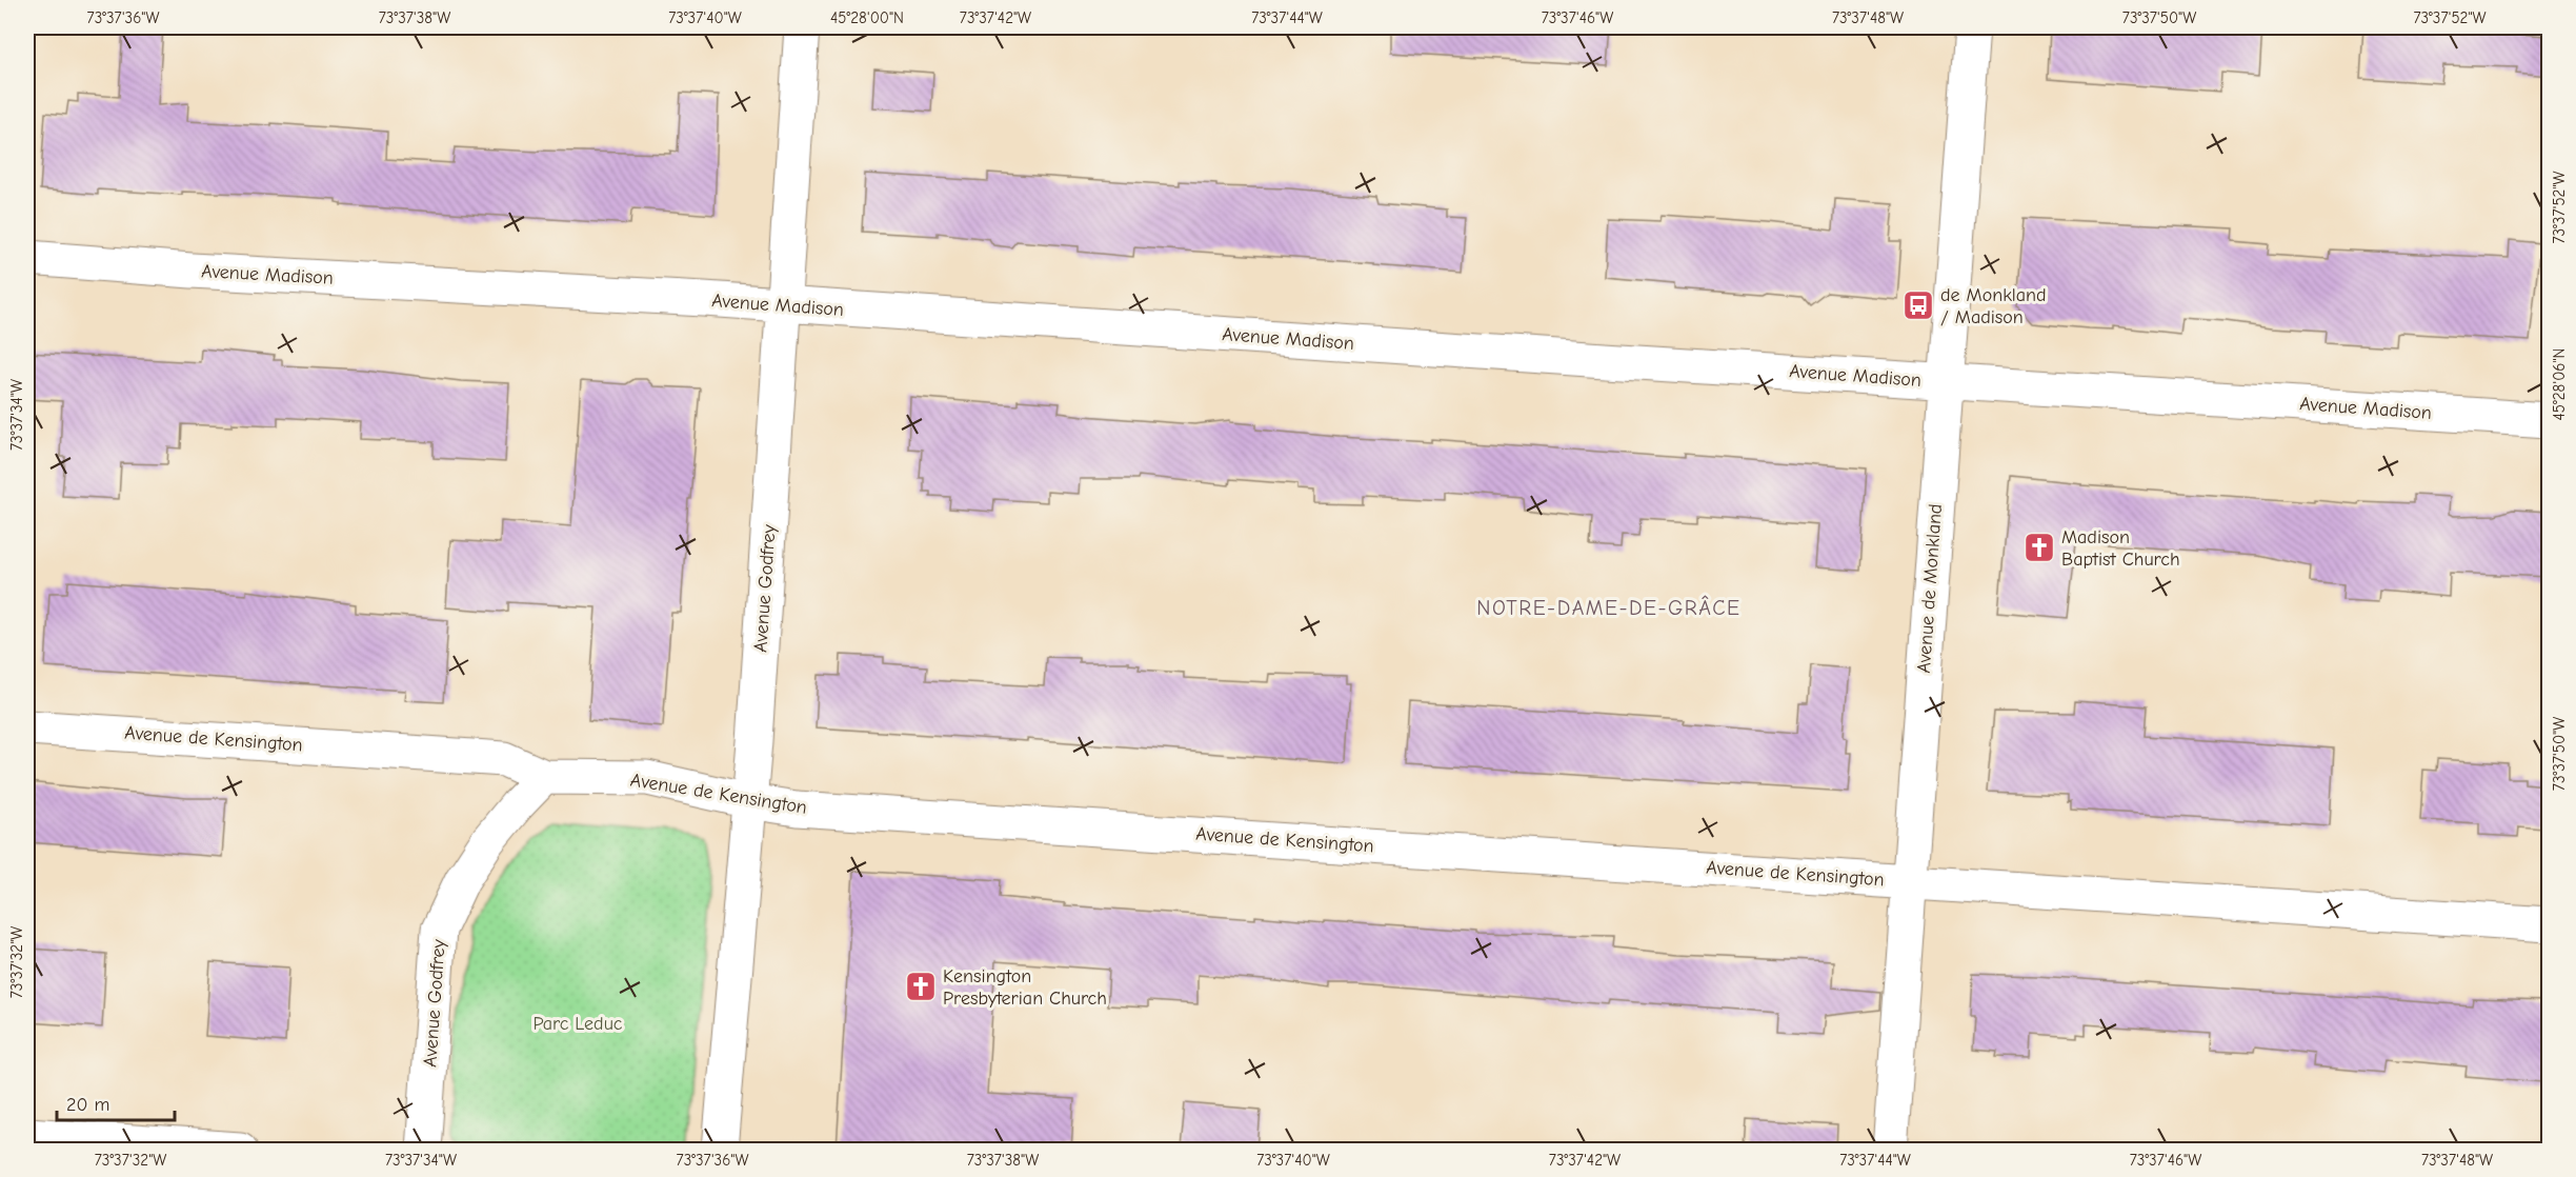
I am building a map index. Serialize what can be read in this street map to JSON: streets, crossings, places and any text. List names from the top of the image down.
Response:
{
  "streets": {
    "street": [
      "Avenue Madison",
      "Avenue Godfrey",
      "Avenue de Monkland",
      "Avenue de Kensington"
    ]
  },
  "crossings": [
    ["Avenue Madison", "Avenue Godfrey"],
    ["Avenue Madison", "Avenue de Monkland"],
    ["Avenue Godfrey", "Avenue de Kensington"],
    ["Avenue de Monkland", "Avenue de Kensington"]
  ],
  "districts": ["NOTRE-DAME-DE-GRÂCE"],
  "parks": ["Parc Leduc"],
  "places": {
    "bus stop": ["de Monkland / Madison"],
    "church": ["Madison Baptist Church", "Kensington Presbyterian Church"]
  },
  "scale_bar": "20 m",
  "coordinates": [
    "73°37'36\"W",
    "73°37'38\"W",
    "73°37'40\"W",
    "45°28'00\"N",
    "73°37'42\"W",
    "73°37'44\"W",
    "73°37'46\"W",
    "73°37'48\"W",
    "73°37'50\"W",
    "73°37'52\"W",
    "45°28'06\"N",
    "73°37'34\"W",
    "73°37'32\"W"
  ]
}
